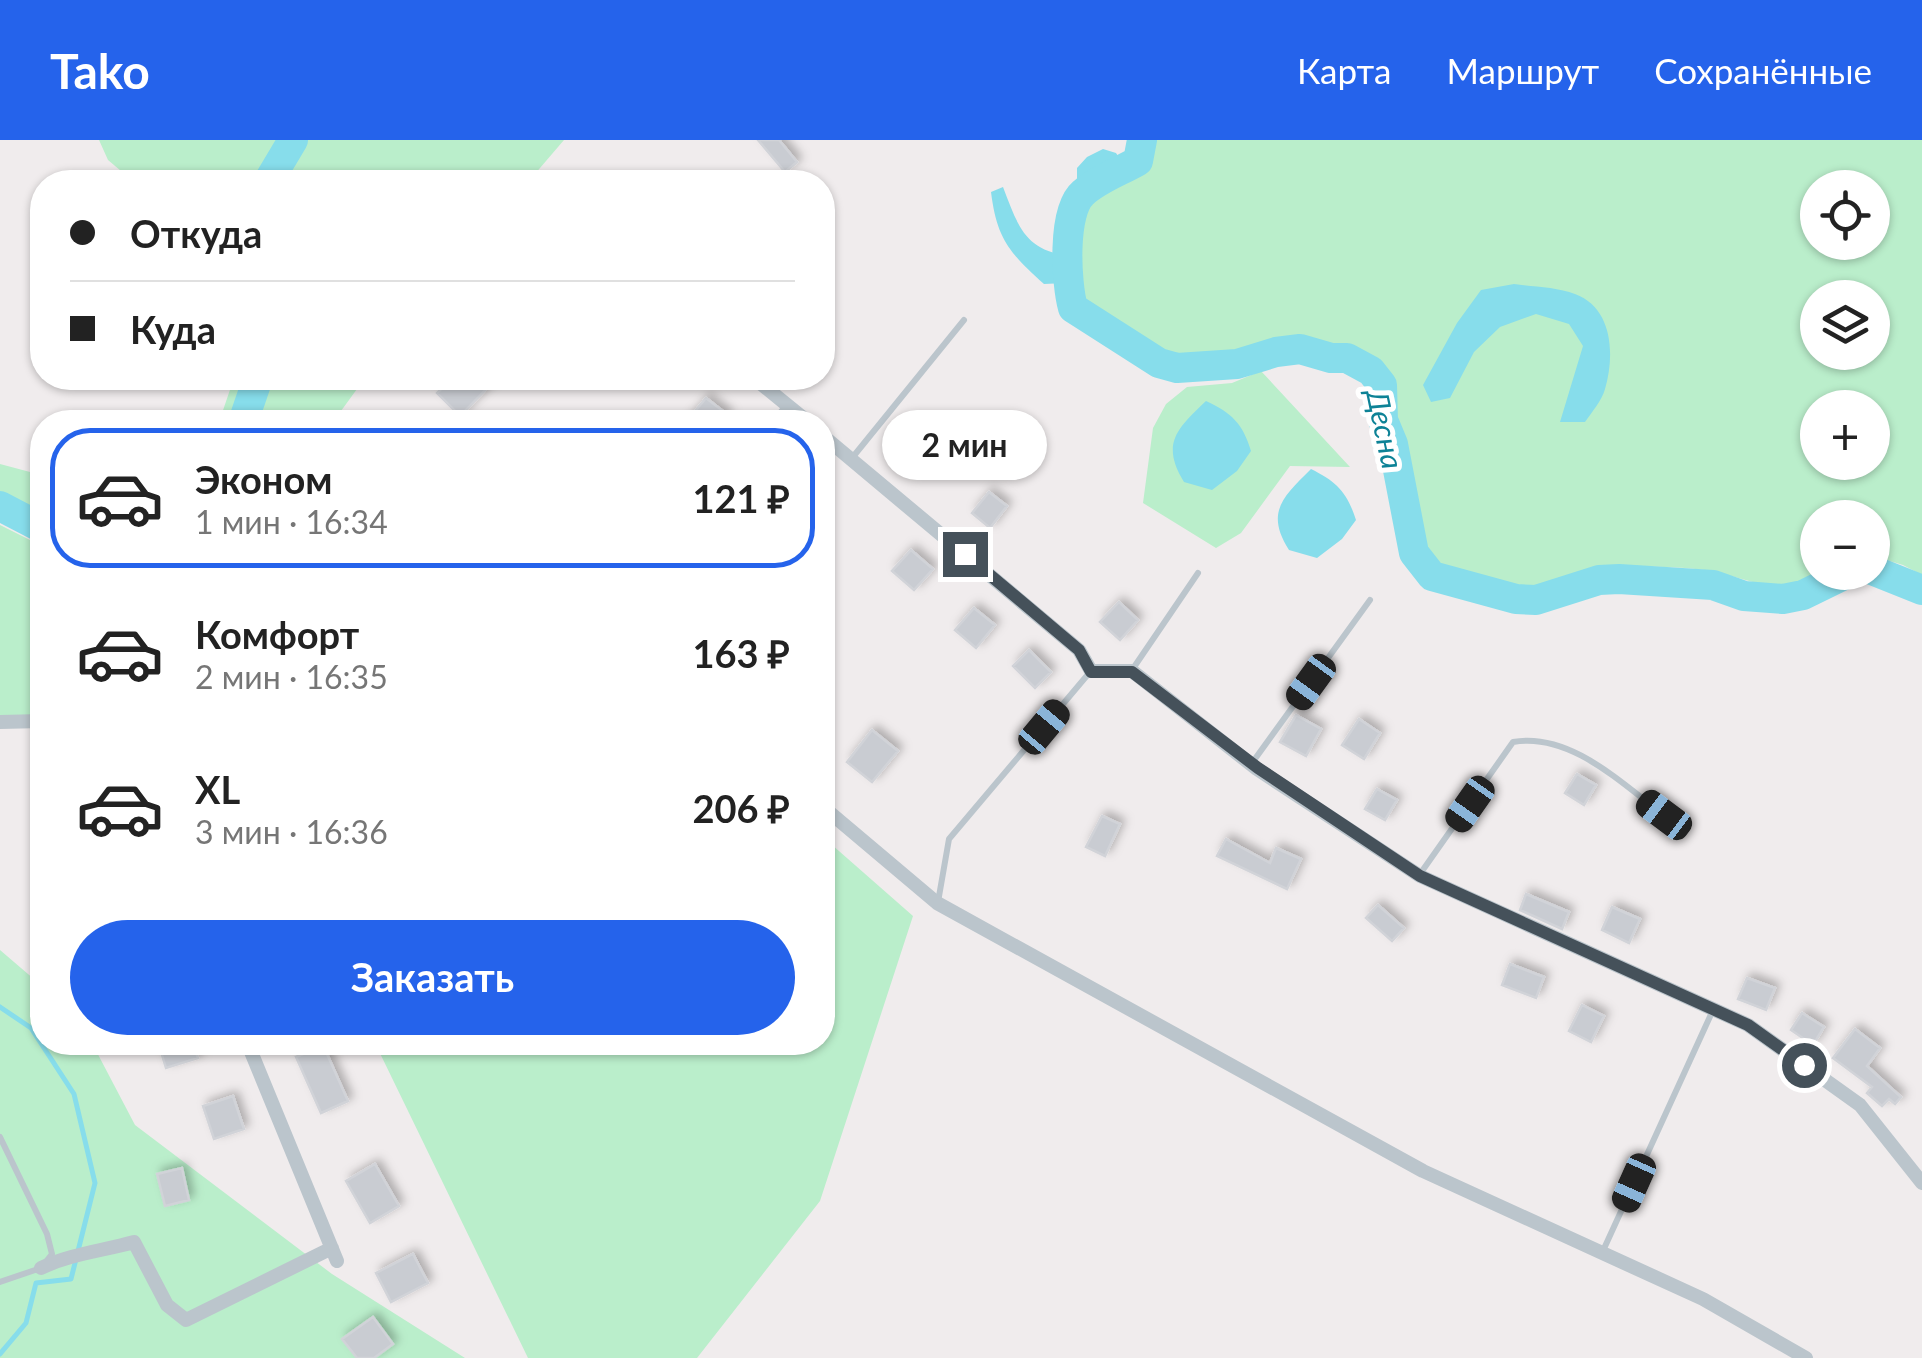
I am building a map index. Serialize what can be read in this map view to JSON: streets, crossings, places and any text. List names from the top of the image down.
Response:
{
  "water": ["Десна"],
  "page": {
    "header": "Tako",
    "nav": ["Карта", "Маршрут", "Сохранённые"],
    "map_buttons": ["+", "−"],
    "banner": ["Откуда", "Куда"],
    "bubble": "2 мин",
    "list": [
      {
        "name": "Эконом",
        "note": "1 мин · 16:34",
        "value": "121 ₽"
      },
      {
        "name": "Комфорт",
        "note": "2 мин · 16:35",
        "value": "163 ₽"
      },
      {
        "name": "XL",
        "note": "3 мин · 16:36",
        "value": "206 ₽"
      }
    ],
    "buttons": "Заказать"
  }
}
